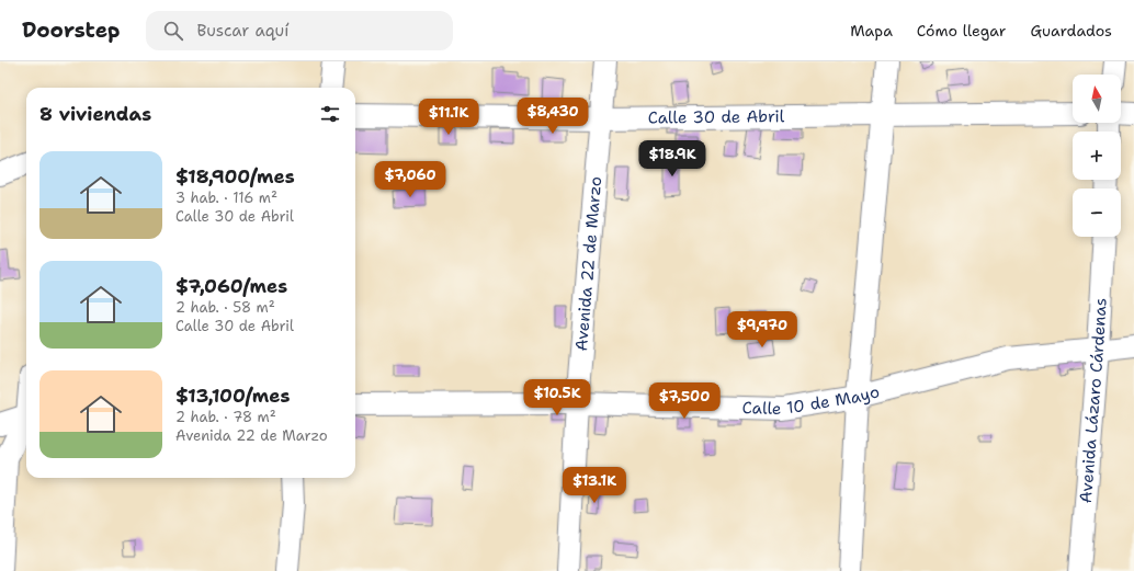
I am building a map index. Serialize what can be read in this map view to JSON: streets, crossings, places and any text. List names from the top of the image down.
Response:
{
  "streets": {
    "street": [
      "Calle 30 de Abril",
      "Avenida 22 de Marzo",
      "Calle 10 de Mayo",
      "Avenida Lázaro Cárdenas"
    ]
  },
  "crossings": [
    ["Calle 30 de Abril", "Avenida 22 de Marzo"],
    ["Avenida 22 de Marzo", "Calle 10 de Mayo"],
    ["Calle 10 de Mayo", "Avenida Lázaro Cárdenas"]
  ],
  "north": "top",
  "page": {
    "header": "Doorstep",
    "search": "Buscar aquí",
    "nav": ["Mapa", "Cómo llegar", "Guardados"],
    "map_buttons": ["+", "−"],
    "heading": "8 viviendas",
    "price": [
      "$8,430",
      "$11.1K",
      "$18.9K",
      "$7,060",
      "$9,970",
      "$10.5K",
      "$7,500",
      "$13.1K"
    ],
    "list": [
      {
        "name": "$18,900/mes",
        "note": "3 hab. · 116 m² · Calle 30 de Abril"
      },
      {
        "name": "$7,060/mes",
        "note": "2 hab. · 58 m² · Calle 30 de Abril"
      },
      {
        "name": "$13,100/mes",
        "note": "2 hab. · 78 m² · Avenida 22 de Marzo"
      }
    ]
  }
}
